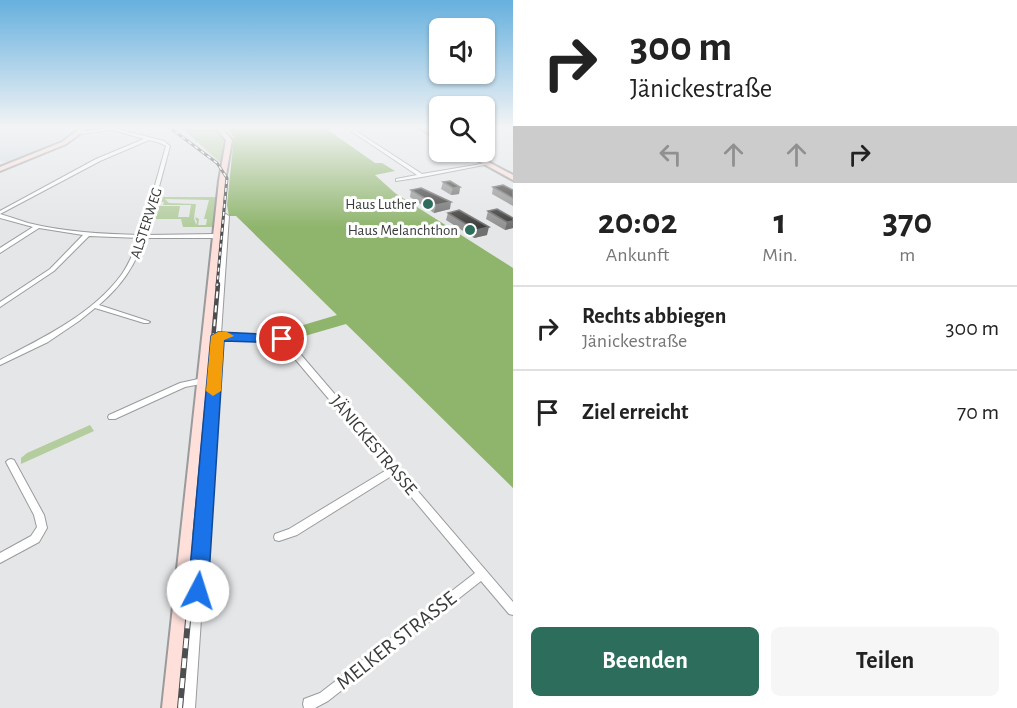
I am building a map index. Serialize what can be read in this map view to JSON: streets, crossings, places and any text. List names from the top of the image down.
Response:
{
  "streets": {
    "street": ["ALSTERWEG", "JÄNICKESTRASSE", "MELKER STRASSE"]
  },
  "crossings": [
    ["JÄNICKESTRASSE", "MELKER STRASSE"]
  ],
  "places": ["Haus Luther", "Haus Melanchthon"],
  "page": {
    "turn": ["300 m", "Jänickestraße"],
    "eta": [
      "20:02",
      "Ankunft",
      "1",
      "Min.",
      "370",
      "m"
    ],
    "list": [
      {
        "name": "Rechts abbiegen",
        "note": "Jänickestraße",
        "value": "300 m"
      },
      {
        "name": "Ziel erreicht",
        "value": "70 m"
      }
    ],
    "buttons": ["Beenden", "Teilen"]
  }
}
